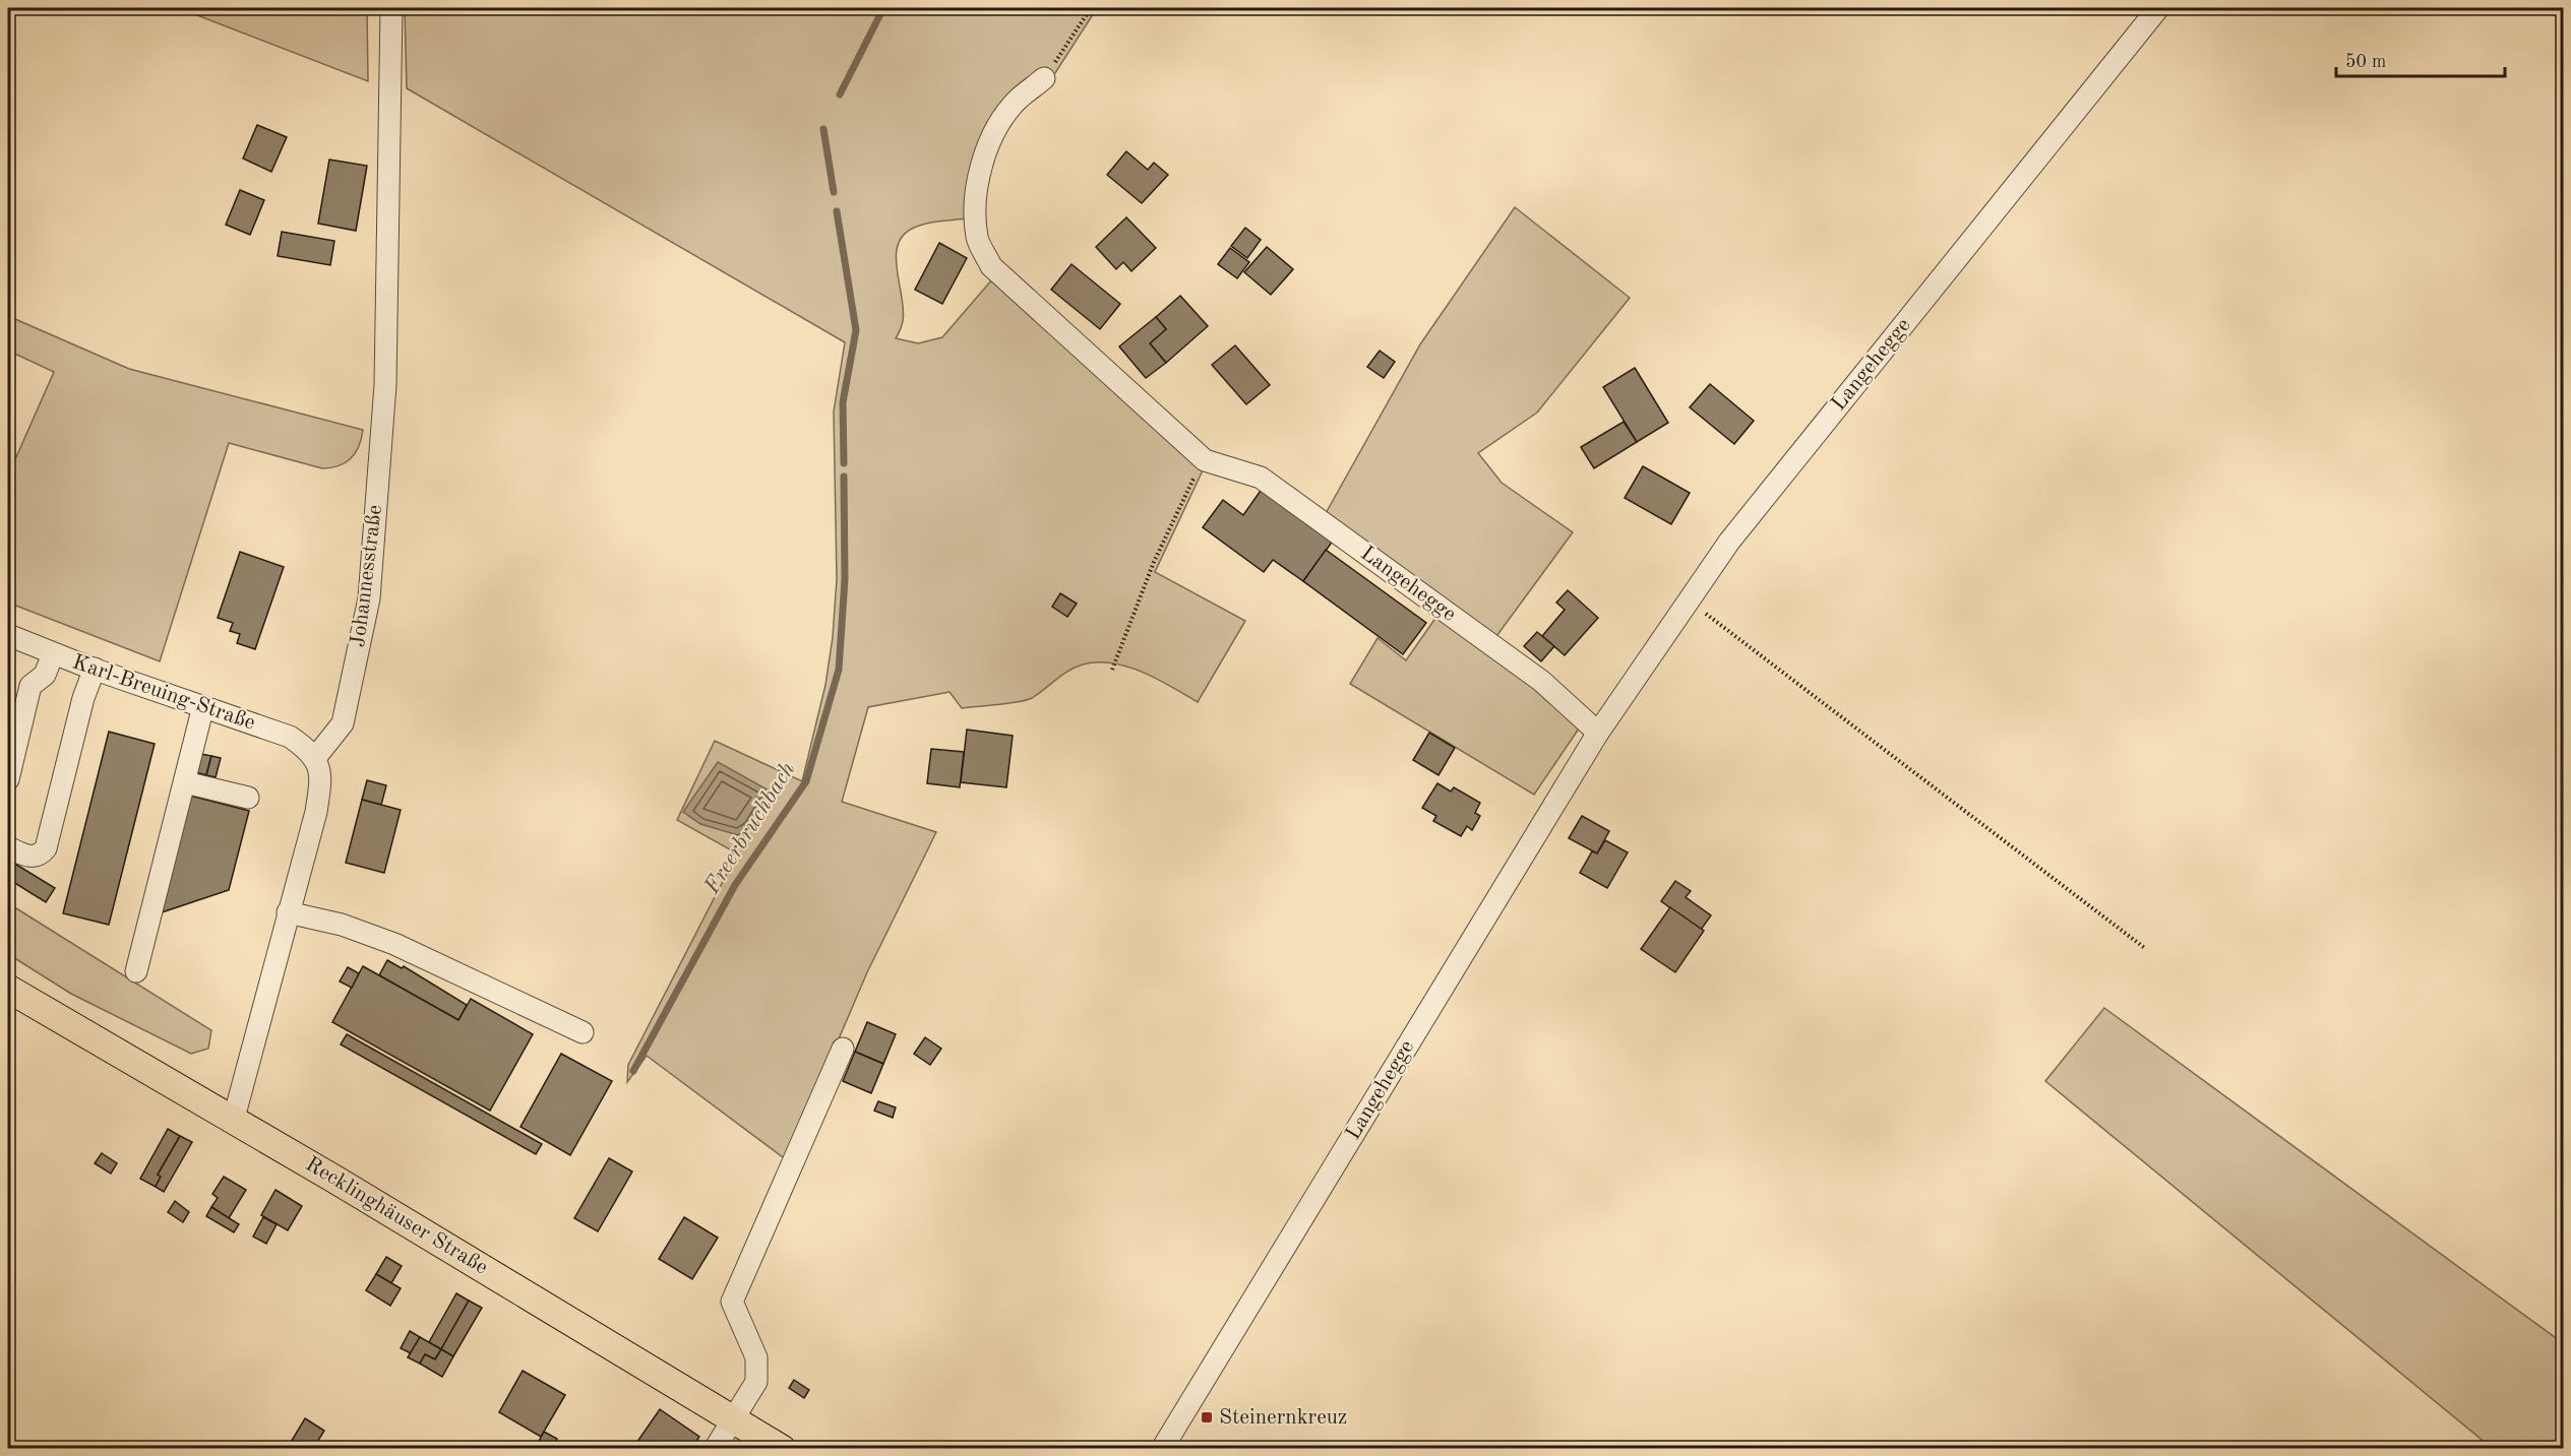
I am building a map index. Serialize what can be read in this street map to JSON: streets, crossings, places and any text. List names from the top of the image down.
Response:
{
  "streets": {
    "main road": ["Recklinghäuser Straße"],
    "street": ["Langehegge", "Johannesstraße", "Karl-Breuing-Straße"]
  },
  "crossings": [
    ["Johannesstraße", "Karl-Breuing-Straße"]
  ],
  "water": ["Freerbruchbach"],
  "places": {
    "transit": ["Steinernkreuz"]
  },
  "scale_bar": "50 m"
}
